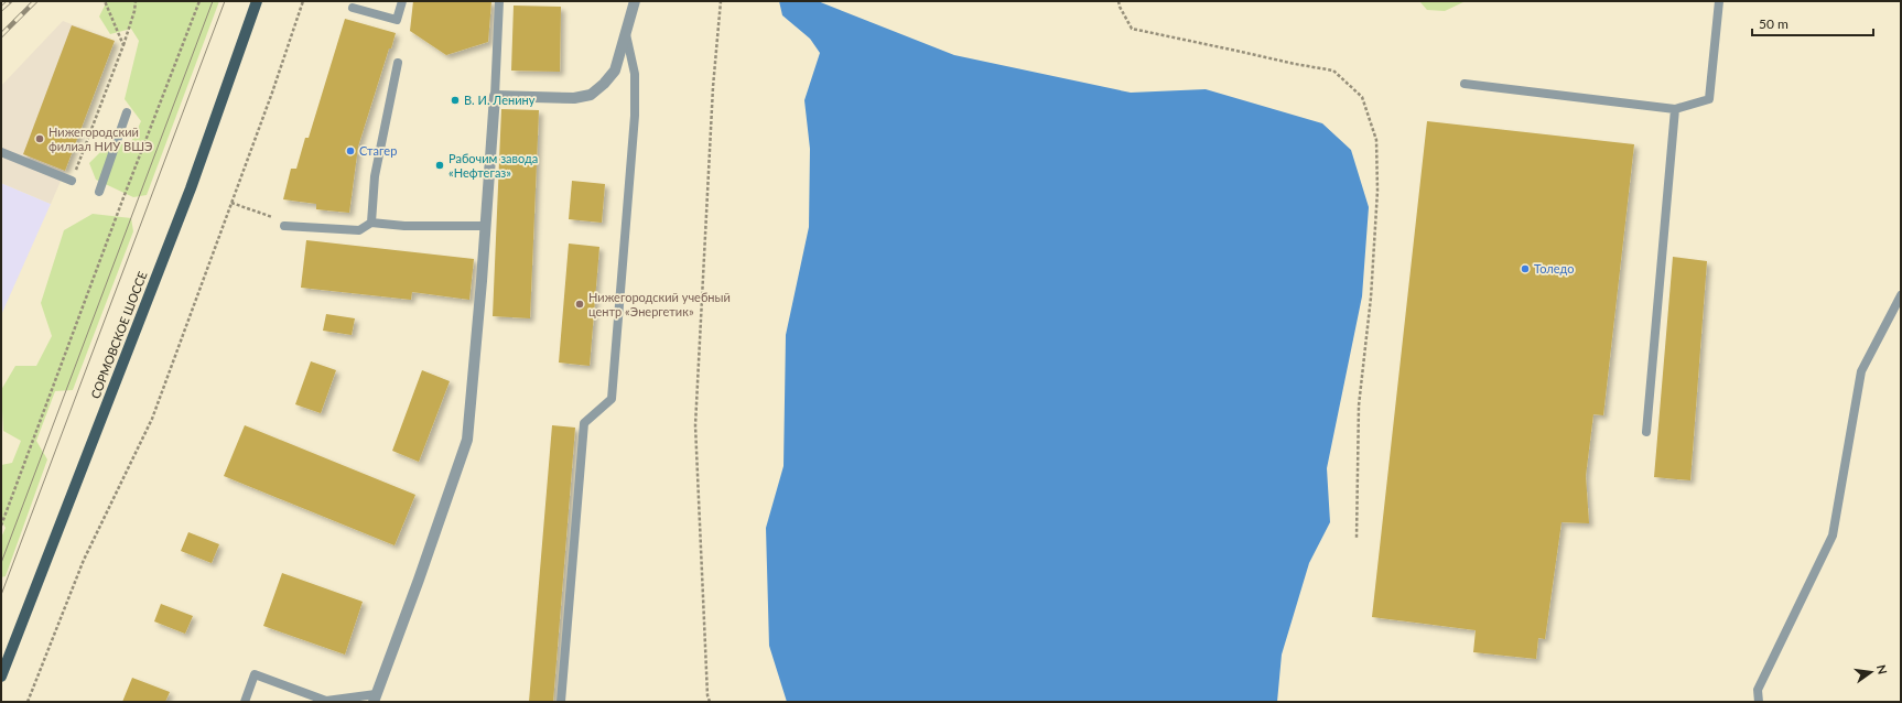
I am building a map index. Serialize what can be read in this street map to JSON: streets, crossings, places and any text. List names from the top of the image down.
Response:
{
  "streets": {
    "main road": ["СОРМОВСКОЕ ШОССЕ"]
  },
  "places": [
    "В. И. Ленину",
    "Нижегородский филиал НИУ ВШЭ",
    "Стагер",
    "Рабочим завода «Нефтегаз»",
    "Толедо",
    "Нижегородский учебный центр «Энергетик»"
  ],
  "scale_bar": "50 m",
  "north": "right"
}
